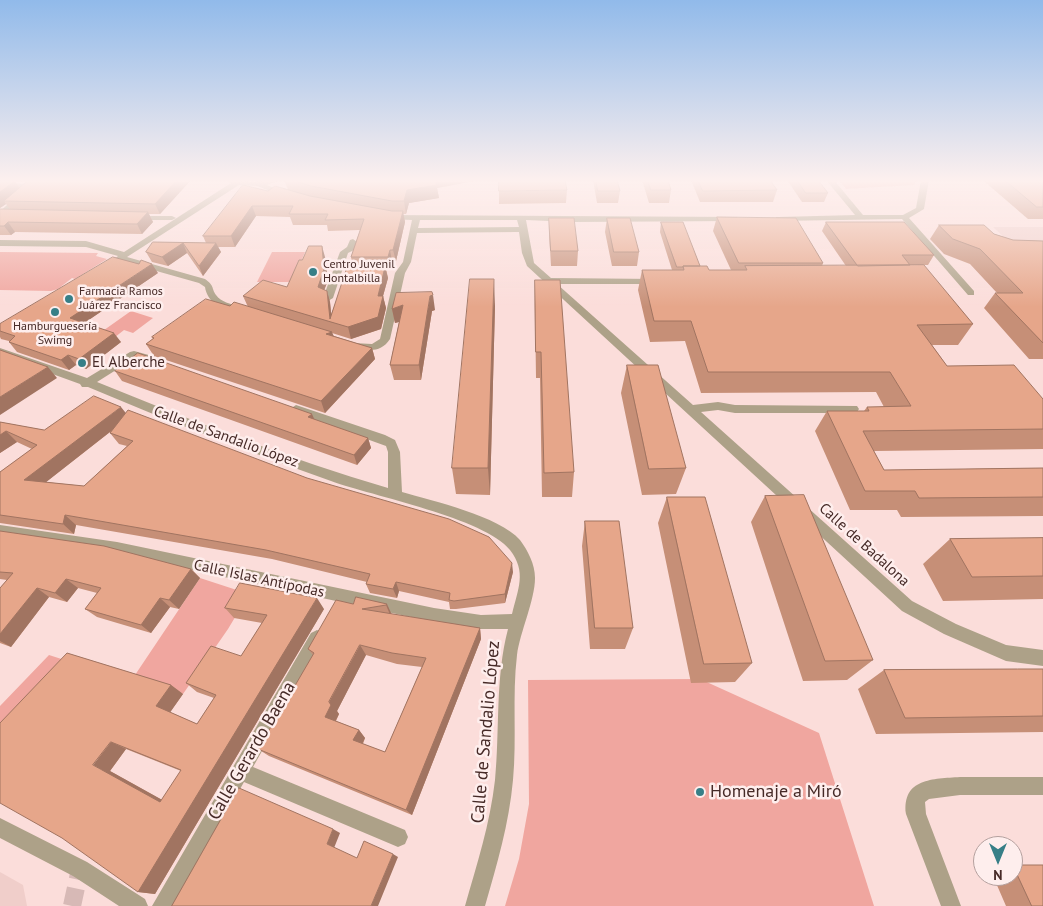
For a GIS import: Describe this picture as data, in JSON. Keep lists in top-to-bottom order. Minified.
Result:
{"streets":{"street":["Calle de Sandalio López","Calle de Badalona","Calle Islas Antípodas","Calle Gerardo Baena"]},"crossings":[["Calle de Sandalio López","Calle Islas Antípodas"],["Calle Islas Antípodas","Calle Gerardo Baena"]],"places":["Centro Juvenil Hontalbilla","Farmacia Ramos Juárez Francisco","Hamburguesería Swimg","El Alberche","Homenaje a Miró"],"north":"bottom"}
